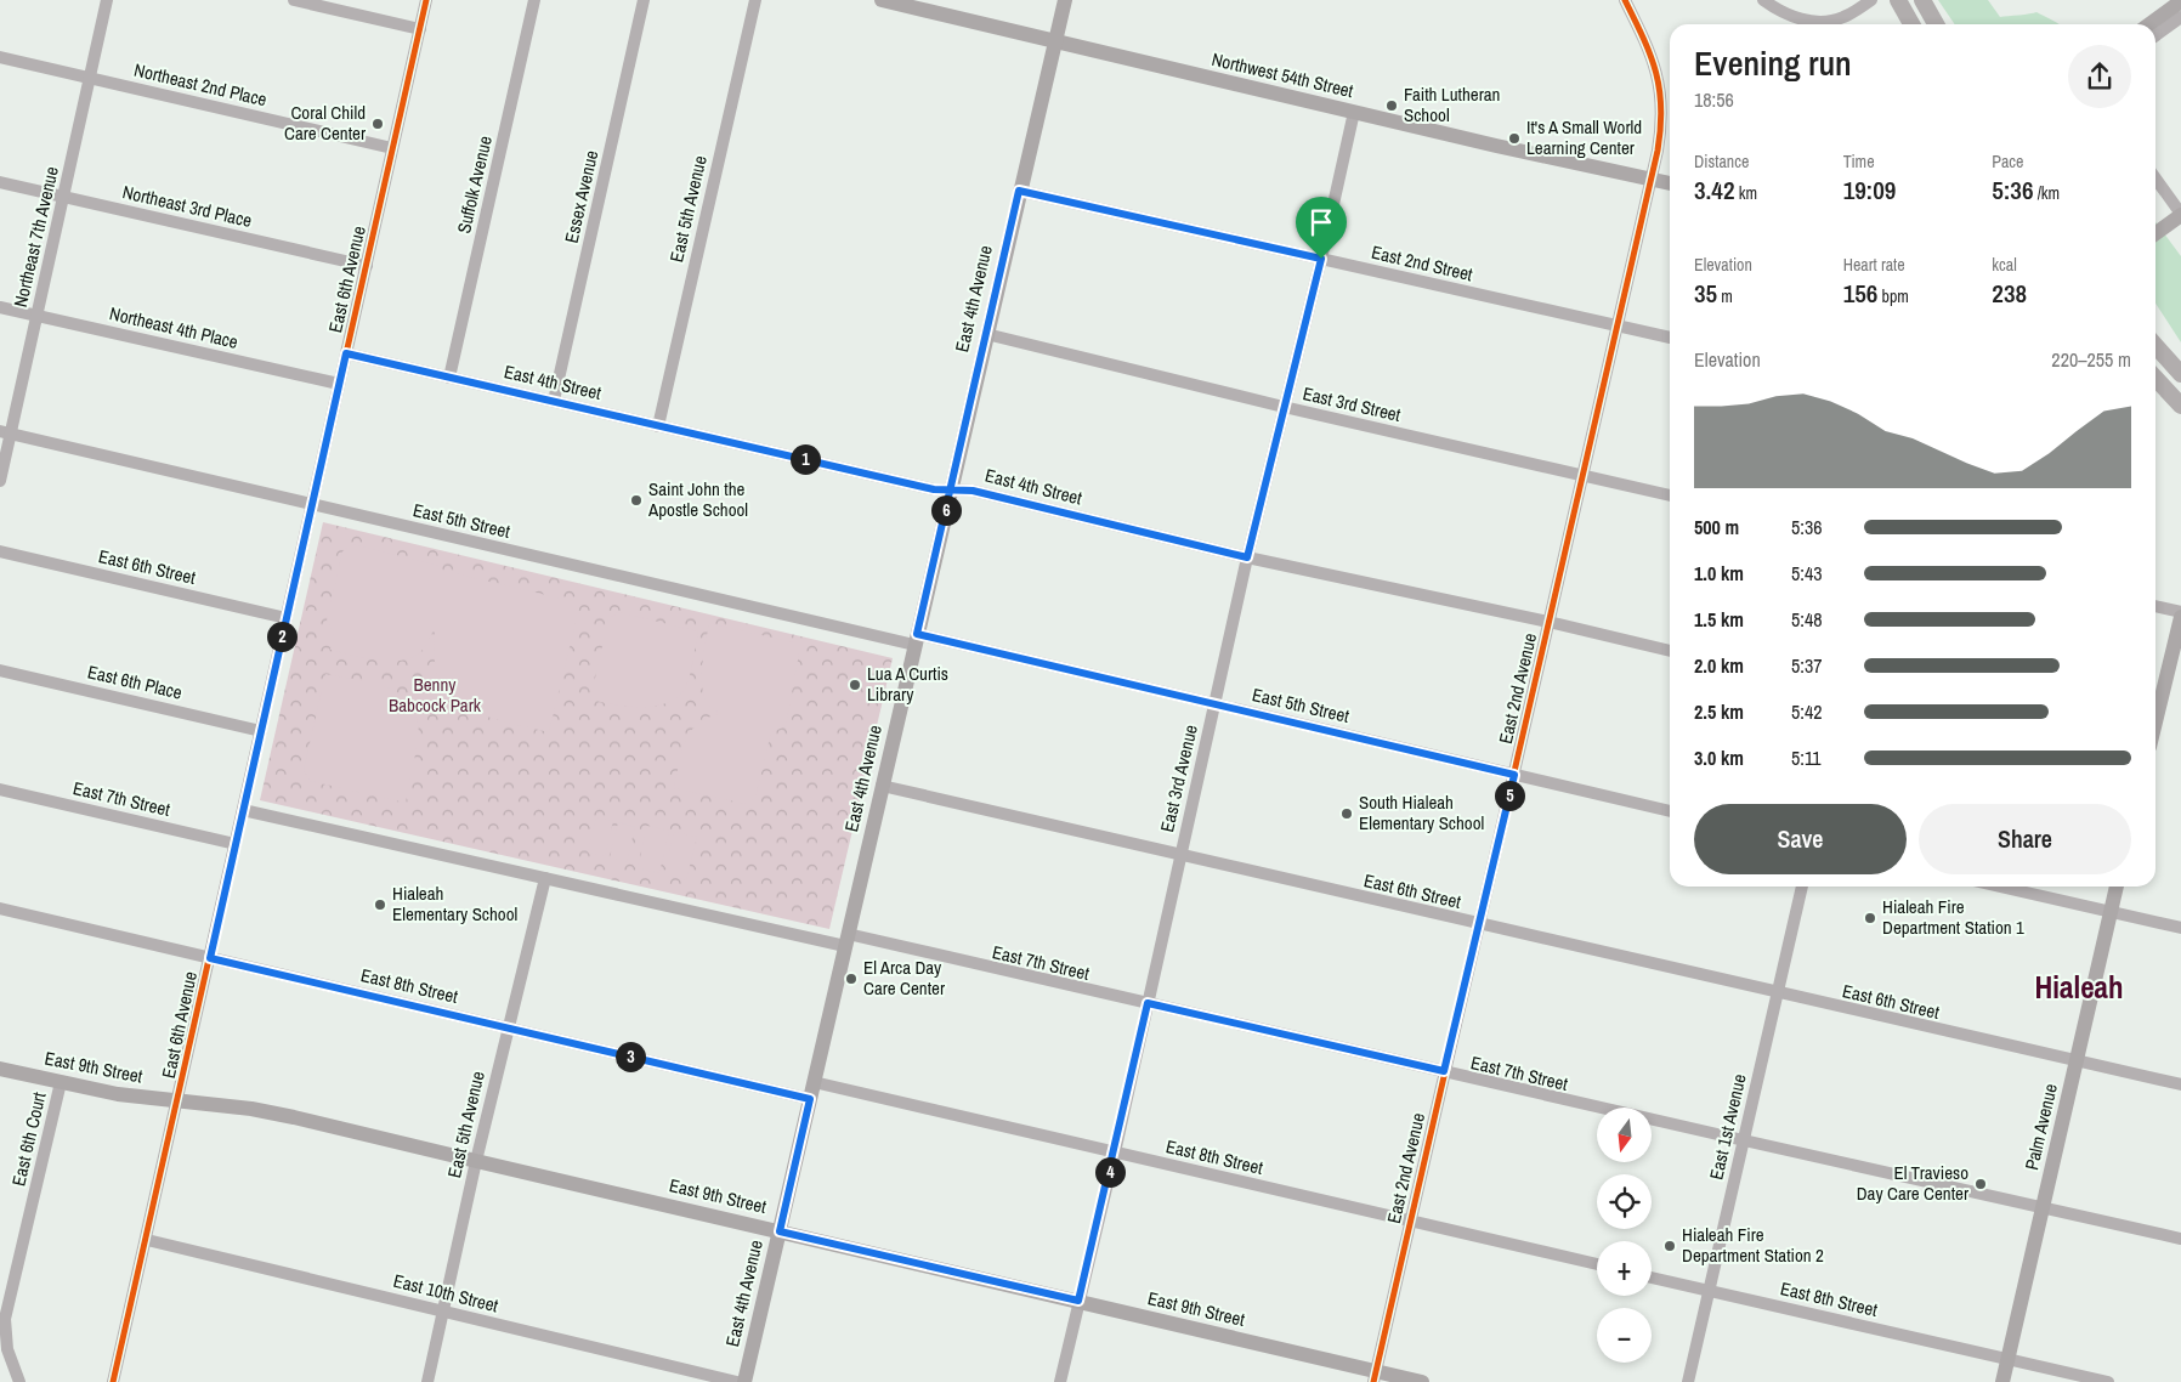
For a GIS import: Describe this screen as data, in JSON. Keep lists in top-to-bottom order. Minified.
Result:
{"streets":{"main road":["Northwest 54th Street","East 4th Avenue","East 9th Street","Palm Avenue"],"street":["Northeast 2nd Place","Suffolk Avenue","Essex Avenue","Northeast 3rd Place","East 5th Avenue","Northeast 7th Avenue","East 2nd Street","East 6th Avenue","Northeast 4th Place","East 4th Street","East 3rd Street","East 5th Street","East 6th Street","East 6th Place","East 2nd Avenue","East 3rd Avenue","East 7th Street","East 8th Street","East 1st Avenue","East 6th Court","East 10th Street"]},"crossings":[["Northwest 54th Street","East 4th Avenue"],["Northwest 54th Street","East 2nd Avenue"],["Northwest 54th Street","East 3rd Avenue"],["Northeast 2nd Place","Northeast 7th Avenue"],["Northeast 2nd Place","East 6th Avenue"],["Suffolk Avenue","East 4th Street"],["Essex Avenue","East 4th Street"],["Northeast 3rd Place","Northeast 7th Avenue"],["Northeast 3rd Place","East 6th Avenue"],["East 5th Avenue","East 4th Street"],["East 5th Avenue","East 7th Street"],["East 5th Avenue","East 8th Street"],["East 5th Avenue","East 9th Street"],["East 5th Avenue","East 10th Street"],["Northeast 7th Avenue","Northeast 4th Place"],["Northeast 7th Avenue","East 5th Street"],["East 2nd Street","East 4th Avenue"],["East 2nd Street","East 2nd Avenue"],["East 2nd Street","East 3rd Avenue"],["East 6th Avenue","Northeast 4th Place"],["East 6th Avenue","East 4th Street"],["East 6th Avenue","East 5th Street"],["East 6th Avenue","East 6th Street"],["East 6th Avenue","East 6th Place"],["East 6th Avenue","East 7th Street"],["East 6th Avenue","East 8th Street"],["East 6th Avenue","East 9th Street"],["East 6th Avenue","East 10th Street"],["East 4th Avenue","East 4th Street"],["East 4th Avenue","East 3rd Street"],["East 4th Avenue","East 5th Street"],["East 4th Avenue","East 6th Street"],["East 4th Avenue","East 7th Street"],["East 4th Avenue","East 8th Street"],["East 4th Avenue","East 9th Street"],["East 4th Street","East 2nd Avenue"],["East 4th Street","East 3rd Avenue"],["East 3rd Street","East 2nd Avenue"],["East 3rd Street","East 3rd Avenue"],["East 5th Street","East 2nd Avenue"],["East 5th Street","East 3rd Avenue"],["East 6th Street","East 2nd Avenue"],["East 6th Street","East 3rd Avenue"],["East 6th Street","East 1st Avenue"],["East 6th Street","Palm Avenue"],["East 2nd Avenue","East 7th Street"],["East 2nd Avenue","East 8th Street"],["East 2nd Avenue","East 9th Street"],["East 3rd Avenue","East 7th Street"],["East 3rd Avenue","East 8th Street"],["East 3rd Avenue","East 9th Street"],["East 7th Street","East 1st Avenue"],["East 7th Street","Palm Avenue"],["East 8th Street","East 1st Avenue"],["East 8th Street","Palm Avenue"],["East 9th Street","East 6th Court"]],"districts":["Hialeah"],"parks":["Benny Babcock Park"],"places":["Faith Lutheran School","Coral Child Care Center","It's A Small World Learning Center","Saint John the Apostle School","Lua A Curtis Library","South Hialeah Elementary School","Hialeah Elementary School","Hialeah Fire Department Station 1","El Arca Day Care Center","El Travieso Day Care Center","Hialeah Fire Department Station 2"],"north":"bottom","page":{"heading":["Evening run","18:56"],"stats":[["Distance","3.42 km"],["Time","19:09"],["Pace","5:36 /km"],["Elevation","35 m"],["Heart rate","156 bpm"],["kcal","238"]],"chart":["Elevation","220–255 m"],"pins":["1","6","2","5","3","4"],"list":[{"name":"500 m","note":"5:36"},{"name":"1.0 km","note":"5:43"},{"name":"1.5 km","note":"5:48"},{"name":"2.0 km","note":"5:37"},{"name":"2.5 km","note":"5:42"},{"name":"3.0 km","note":"5:11"}],"buttons":["Save","Share"],"map_buttons":["+","−"]}}
